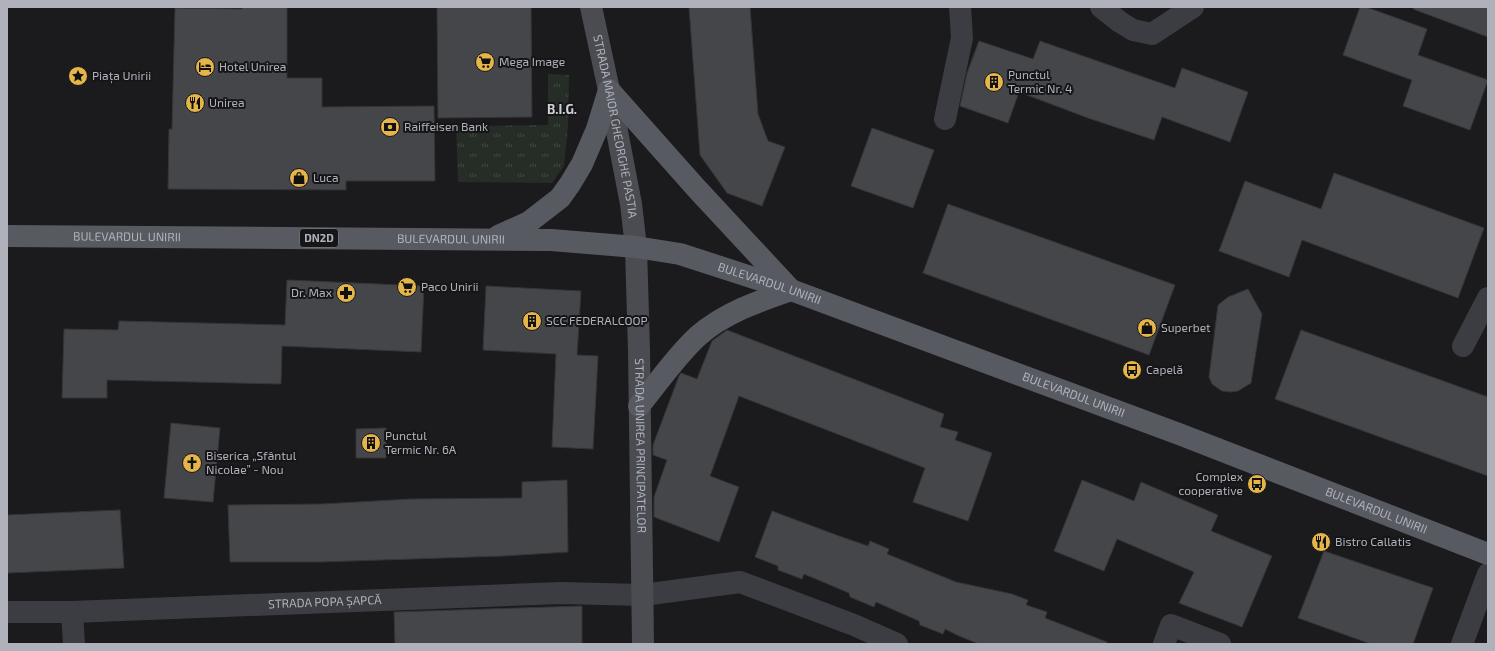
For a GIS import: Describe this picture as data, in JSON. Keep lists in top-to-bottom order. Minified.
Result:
{"streets":{"main road":["STRADA MAIOR GHEORGHE PASTIA","BULEVARDUL UNIRII","DN2D","STRADA UNIREA PRINCIPATELOR"],"street":["STRADA POPA ȘAPCĂ"]},"crossings":[["STRADA MAIOR GHEORGHE PASTIA","BULEVARDUL UNIRII"],["STRADA MAIOR GHEORGHE PASTIA","STRADA UNIREA PRINCIPATELOR"],["BULEVARDUL UNIRII","STRADA UNIREA PRINCIPATELOR"],["STRADA UNIREA PRINCIPATELOR","STRADA POPA ȘAPCĂ"]],"districts":["B.I.G."],"places":{"supermarket":["Mega Image","Paco Unirii"],"hotel":["Hotel Unirea"],"place":["Piața Unirii"],"building":["Punctul Termic Nr. 4","SCC FEDERALCOOP","Punctul Termic Nr. 6A"],"restaurant":["Unirea","Bistro Callatis"],"bank":["Raiffeisen Bank"],"shop":["Luca","Superbet"],"pharmacy":["Dr. Max"],"bus stop":["Capelă","Complex cooperative"],"church":["Biserica „Sfântul Nicolae” - Nou"]}}
